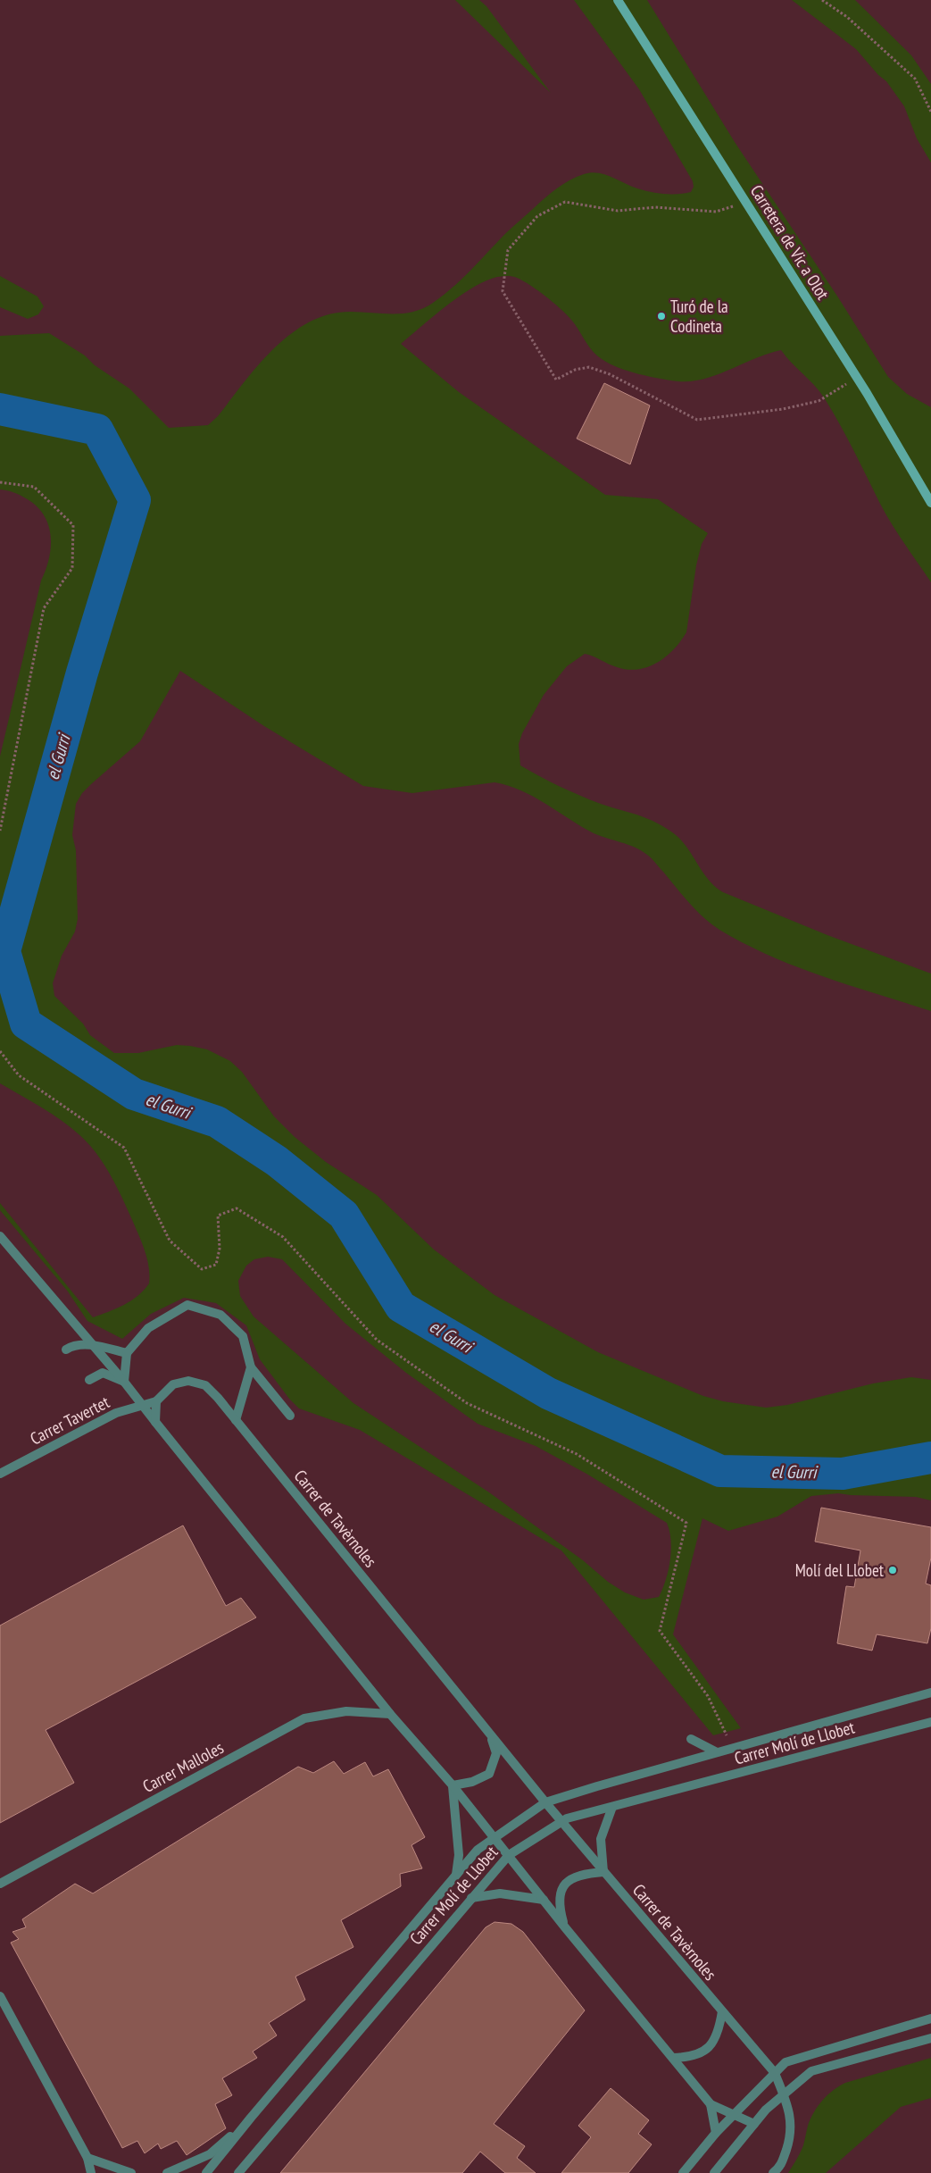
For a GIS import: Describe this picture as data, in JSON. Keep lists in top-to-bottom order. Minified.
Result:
{"streets":{"street":["Carretera de Vic a Olot","Carrer Tavertet","Carrer de Tavèrnoles","Carrer Molí de Llobet","Carrer Malloles"]},"crossings":[["Carrer Tavertet","Carrer de Tavèrnoles"],["Carrer de Tavèrnoles","Carrer Molí de Llobet"]],"water":["el Gurri"],"places":["Turó de la Codineta","Molí del Llobet"]}
